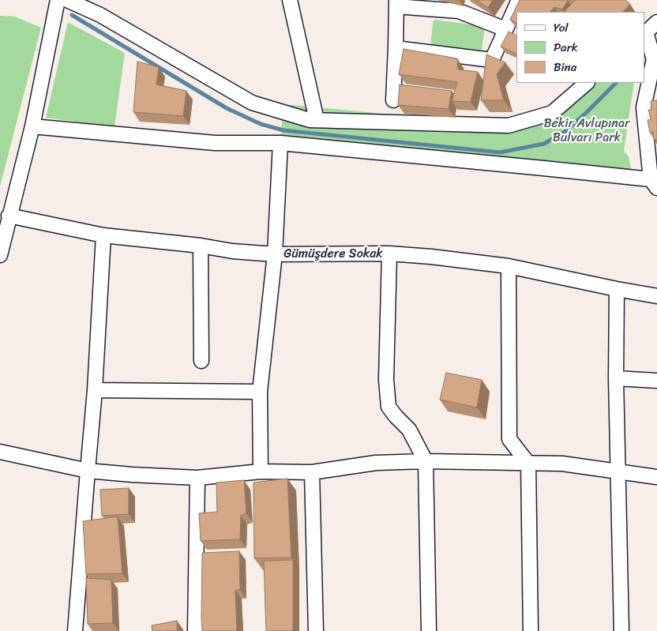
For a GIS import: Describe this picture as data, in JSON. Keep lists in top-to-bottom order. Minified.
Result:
{"streets":{"street":["Gümüşdere Sokak"]},"parks":["Bekir Avlupınar Bulvarı Park"],"legend":["Yol","Park","Bina"]}
